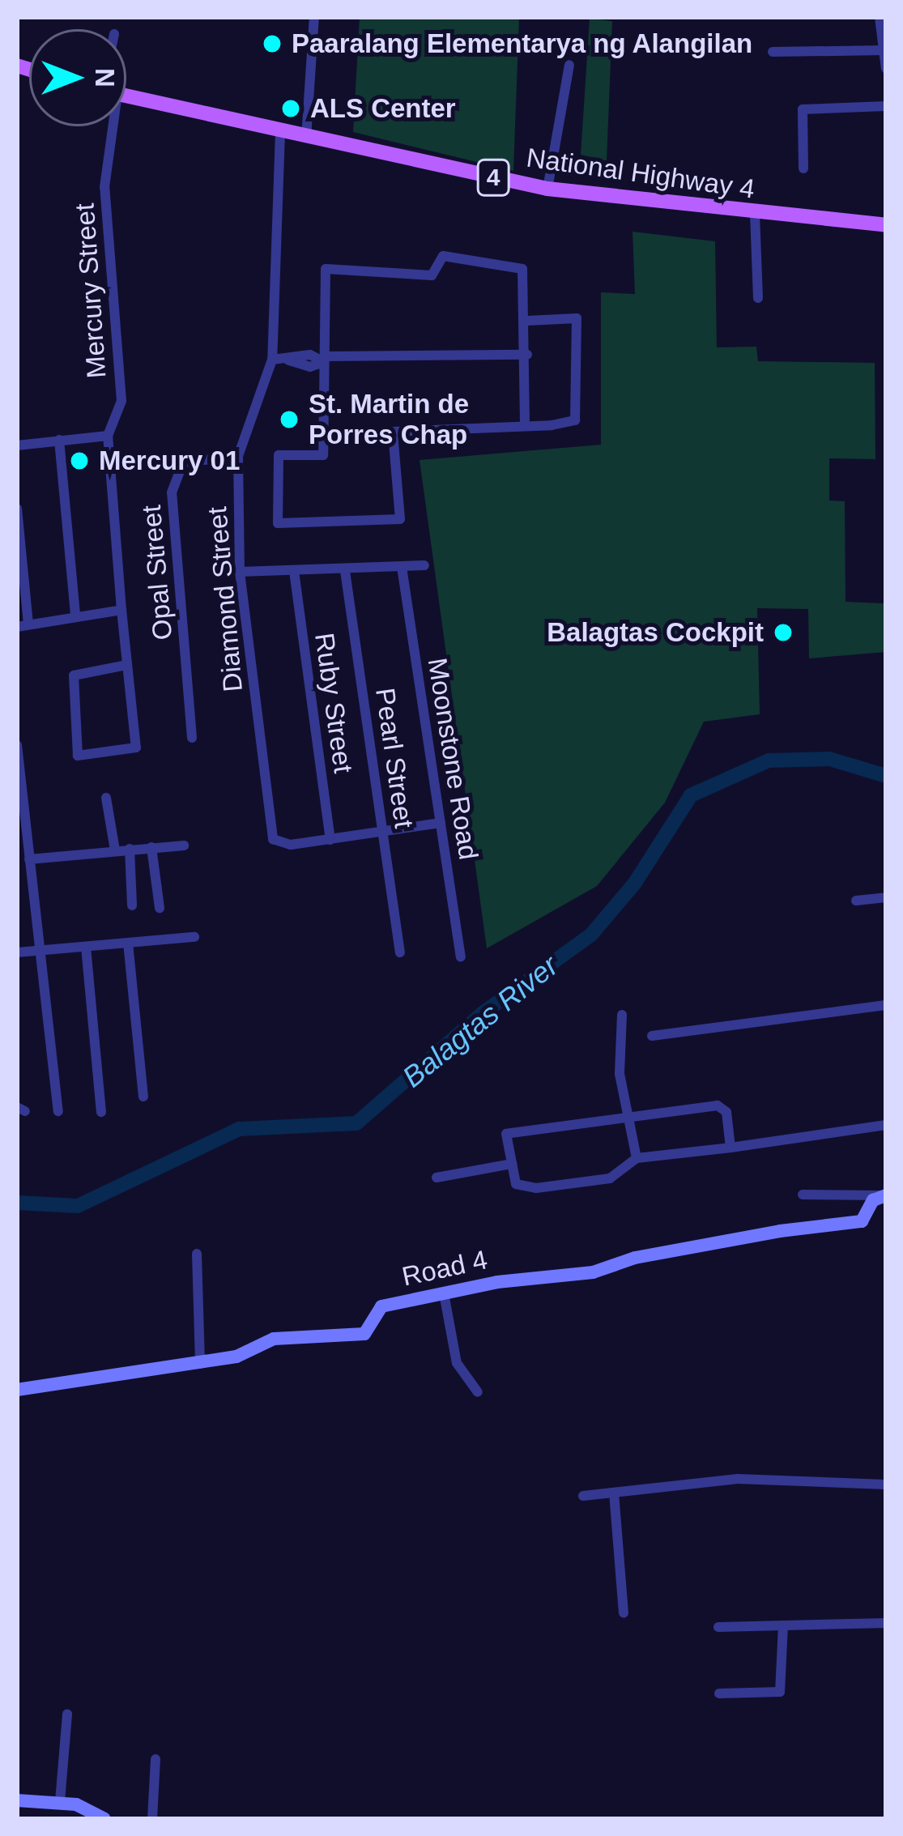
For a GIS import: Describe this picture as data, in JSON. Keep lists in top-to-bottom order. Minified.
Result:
{"streets":{"main road":["National Highway 4","4"],"street":["Mercury Street","Opal Street","Diamond Street","Ruby Street","Pearl Street","Moonstone Road","Road 4"]},"crossings":[["National Highway 4","Diamond Street"],["Opal Street","Diamond Street"],["Diamond Street","Ruby Street"],["Diamond Street","Pearl Street"],["Diamond Street","Moonstone Road"]],"water":["Balagtas River"],"places":["Paaralang Elementarya ng Alangilan","ALS Center","St. Martin de Porres Chap","Mercury 01","Balagtas Cockpit"],"north":"right"}
